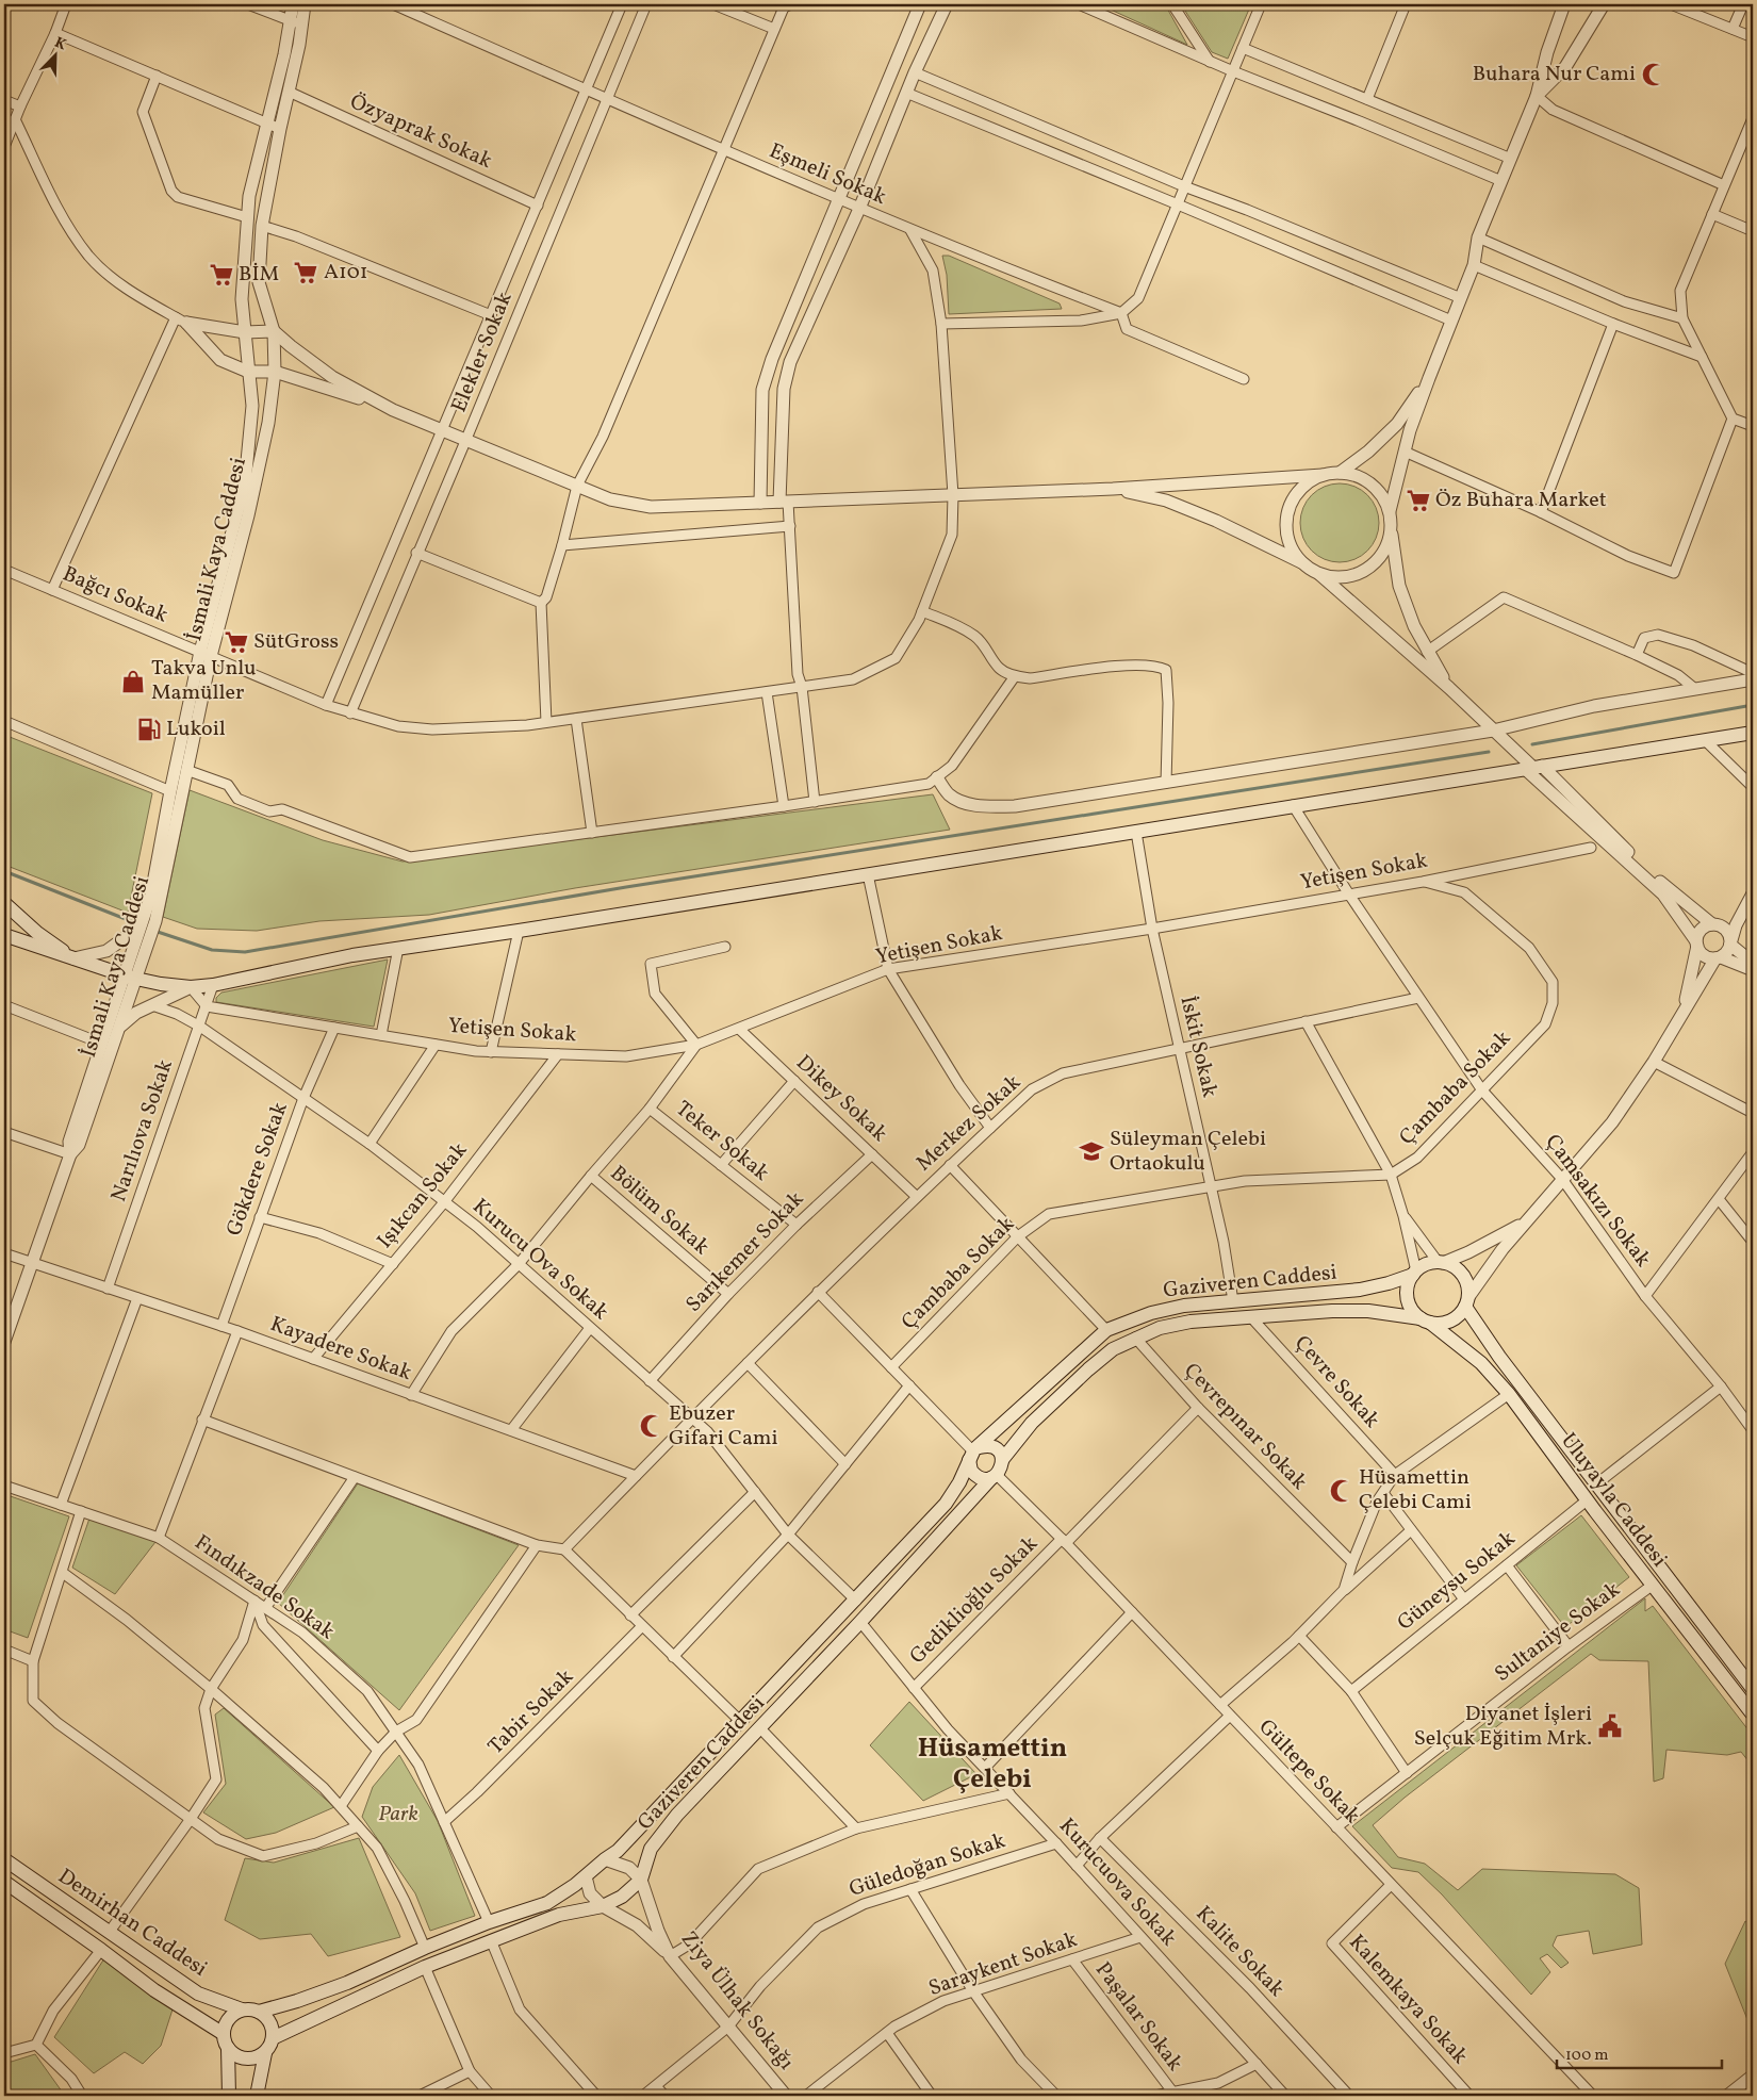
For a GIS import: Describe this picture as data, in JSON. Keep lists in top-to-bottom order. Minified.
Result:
{"streets":{"main road":["Gaziveren Caddesi","Uluyayla Caddesi","Demirhan Caddesi"],"street":["Özyaprak Sokak","Eşmeli Sokak","Elekler Sokak","İsmali Kaya Caddesi","Bağcı Sokak","Yetişen Sokak","İskit Sokak","Çambaba Sokak","Dikey Sokak","Merkez Sokak","Narılıova Sokak","Teker Sokak","Gökdere Sokak","Işıkcan Sokak","Çamsakızı Sokak","Bölüm Sokak","Sarıkemer Sokak","Kurucu Ova Sokak","Kayadere Sokak","Çevre Sokak","Çevrepınar Sokak","Güneysu Sokak","Fındıkzade Sokak","Gediklioğlu Sokak","Sultaniye Sokak","Tabir Sokak","Gültepe Sokak","Güledoğan Sokak","Kurucuova Sokak","Kalite Sokak","Saraykent Sokak","Kalemkaya Sokak","Ziya Ülhak Sokağı","Paşalar Sokak"]},"crossings":[["Özyaprak Sokak","Elekler Sokak"],["Özyaprak Sokak","İsmali Kaya Caddesi"],["Eşmeli Sokak","Elekler Sokak"],["Eşmeli Sokak","Bağcı Sokak"],["Elekler Sokak","Bağcı Sokak"],["İsmali Kaya Caddesi","Bağcı Sokak"],["İsmali Kaya Caddesi","Kayadere Sokak"],["Yetişen Sokak","İskit Sokak"],["Yetişen Sokak","Çambaba Sokak"],["Yetişen Sokak","Dikey Sokak"],["Yetişen Sokak","Narılıova Sokak"],["Yetişen Sokak","Gökdere Sokak"],["Yetişen Sokak","Işıkcan Sokak"],["Yetişen Sokak","Çamsakızı Sokak"],["İskit Sokak","Çambaba Sokak"],["İskit Sokak","Merkez Sokak"],["İskit Sokak","Gaziveren Caddesi"],["Çambaba Sokak","Çamsakızı Sokak"],["Dikey Sokak","Merkez Sokak"],["Dikey Sokak","Sarıkemer Sokak"],["Merkez Sokak","Çamsakızı Sokak"],["Merkez Sokak","Kurucu Ova Sokak"],["Merkez Sokak","Kayadere Sokak"],["Narılıova Sokak","Kurucu Ova Sokak"],["Narılıova Sokak","Kayadere Sokak"],["Teker Sokak","Sarıkemer Sokak"],["Gökdere Sokak","Kurucu Ova Sokak"],["Gökdere Sokak","Kayadere Sokak"],["Işıkcan Sokak","Kurucu Ova Sokak"],["Işıkcan Sokak","Kayadere Sokak"],["Bölüm Sokak","Sarıkemer Sokak"],["Sarıkemer Sokak","Kurucu Ova Sokak"],["Kurucu Ova Sokak","Gaziveren Caddesi"],["Gaziveren Caddesi","Çevre Sokak"],["Gaziveren Caddesi","Çevrepınar Sokak"],["Gaziveren Caddesi","Uluyayla Caddesi"],["Gaziveren Caddesi","Fındıkzade Sokak"],["Gaziveren Caddesi","Gültepe Sokak"],["Gaziveren Caddesi","Kurucuova Sokak"],["Gaziveren Caddesi","Demirhan Caddesi"],["Gaziveren Caddesi","Ziya Ülhak Sokağı"],["Çevrepınar Sokak","Gediklioğlu Sokak"],["Uluyayla Caddesi","Güneysu Sokak"],["Uluyayla Caddesi","Sultaniye Sokak"],["Fındıkzade Sokak","Tabir Sokak"],["Gediklioğlu Sokak","Gültepe Sokak"],["Gediklioğlu Sokak","Kurucuova Sokak"],["Sultaniye Sokak","Gültepe Sokak"],["Gültepe Sokak","Kalemkaya Sokak"],["Güledoğan Sokak","Kurucuova Sokak"],["Güledoğan Sokak","Ziya Ülhak Sokağı"],["Kurucuova Sokak","Saraykent Sokak"],["Saraykent Sokak","Paşalar Sokak"]],"districts":["Hüsamettin Çelebi"],"parks":["Park"],"places":{"mosque":["Buhara Nur Cami","Ebuzer Gifari Cami","Hüsamettin Çelebi Cami"],"supermarket":["A101","BİM","Öz Buhara Market","SütGross"],"shop":["Takva Unlu Mamüller"],"fuel station":["Lukoil"],"school or university":["Süleyman Çelebi Ortaokulu"],"public building":["Diyanet İşleri Selçuk Eğitim Mrk."]},"scale_bar":"100 m","north":"top right"}
